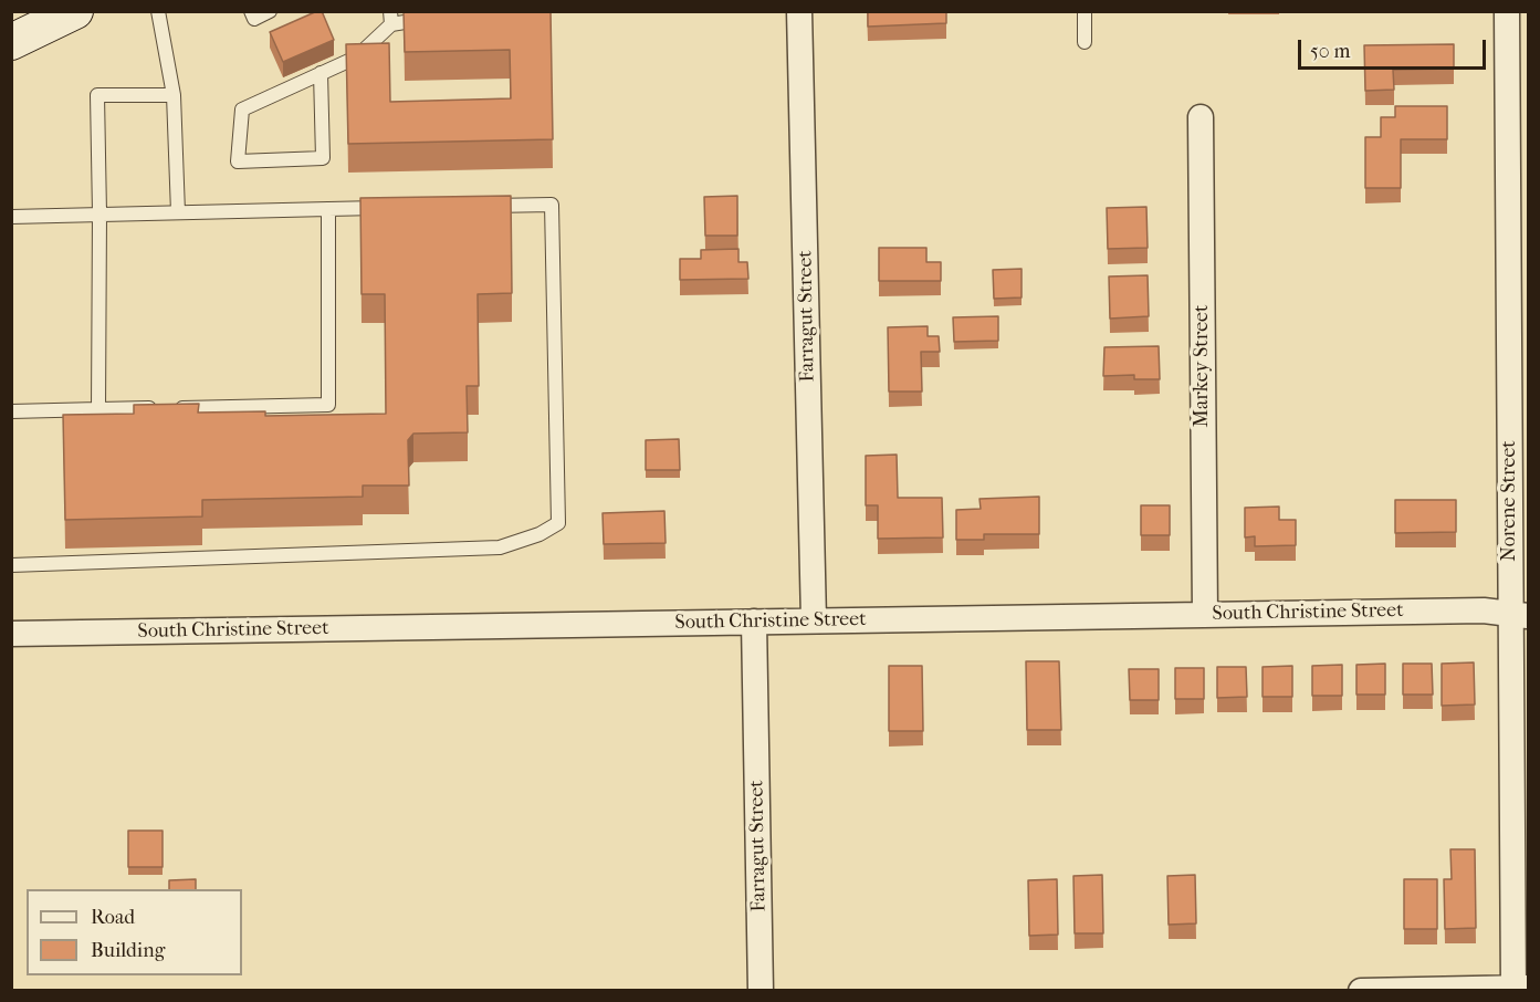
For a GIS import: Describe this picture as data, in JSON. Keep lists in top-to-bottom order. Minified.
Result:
{"streets":{"street":["Farragut Street","Markey Street","Norene Street","South Christine Street"]},"crossings":[["Farragut Street","South Christine Street"],["Markey Street","South Christine Street"],["Norene Street","South Christine Street"]],"legend":["Road","Building"],"scale_bar":"50 m"}
